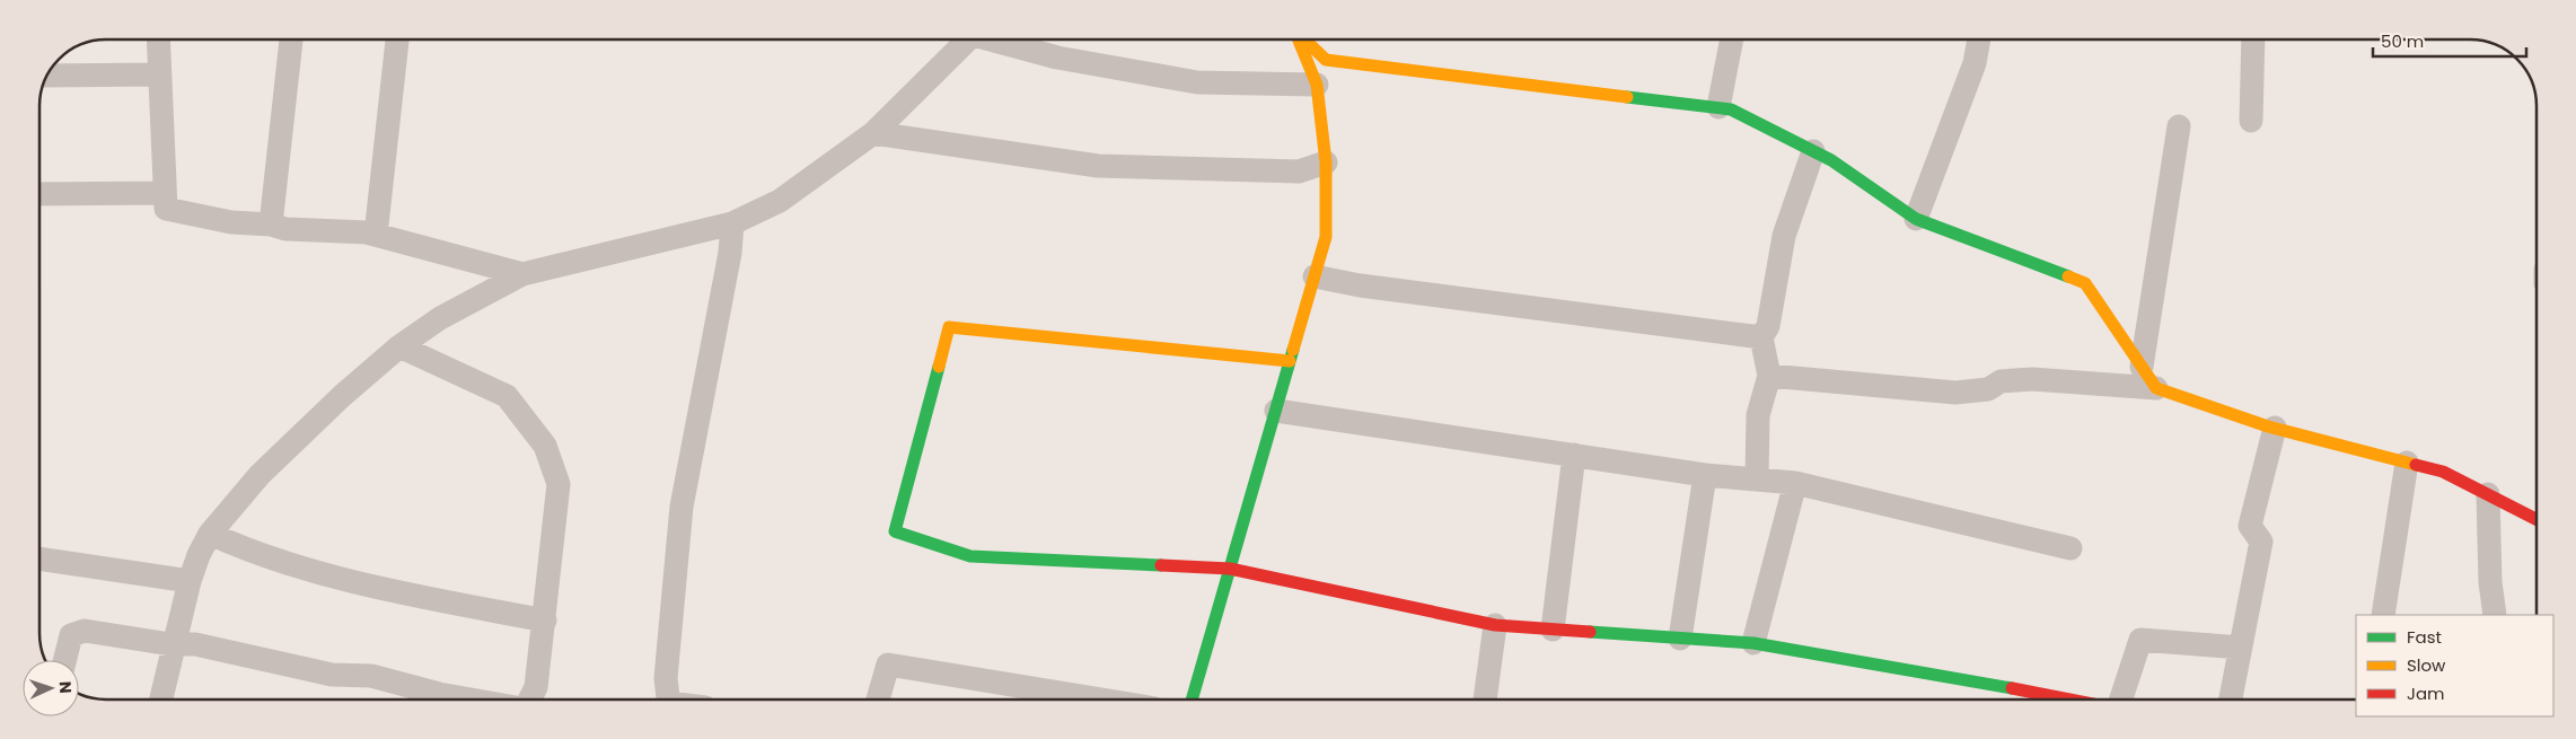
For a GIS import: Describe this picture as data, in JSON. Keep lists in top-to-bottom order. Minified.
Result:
{"legend":["Fast","Slow","Jam"],"scale_bar":"50 m","north":"right"}
